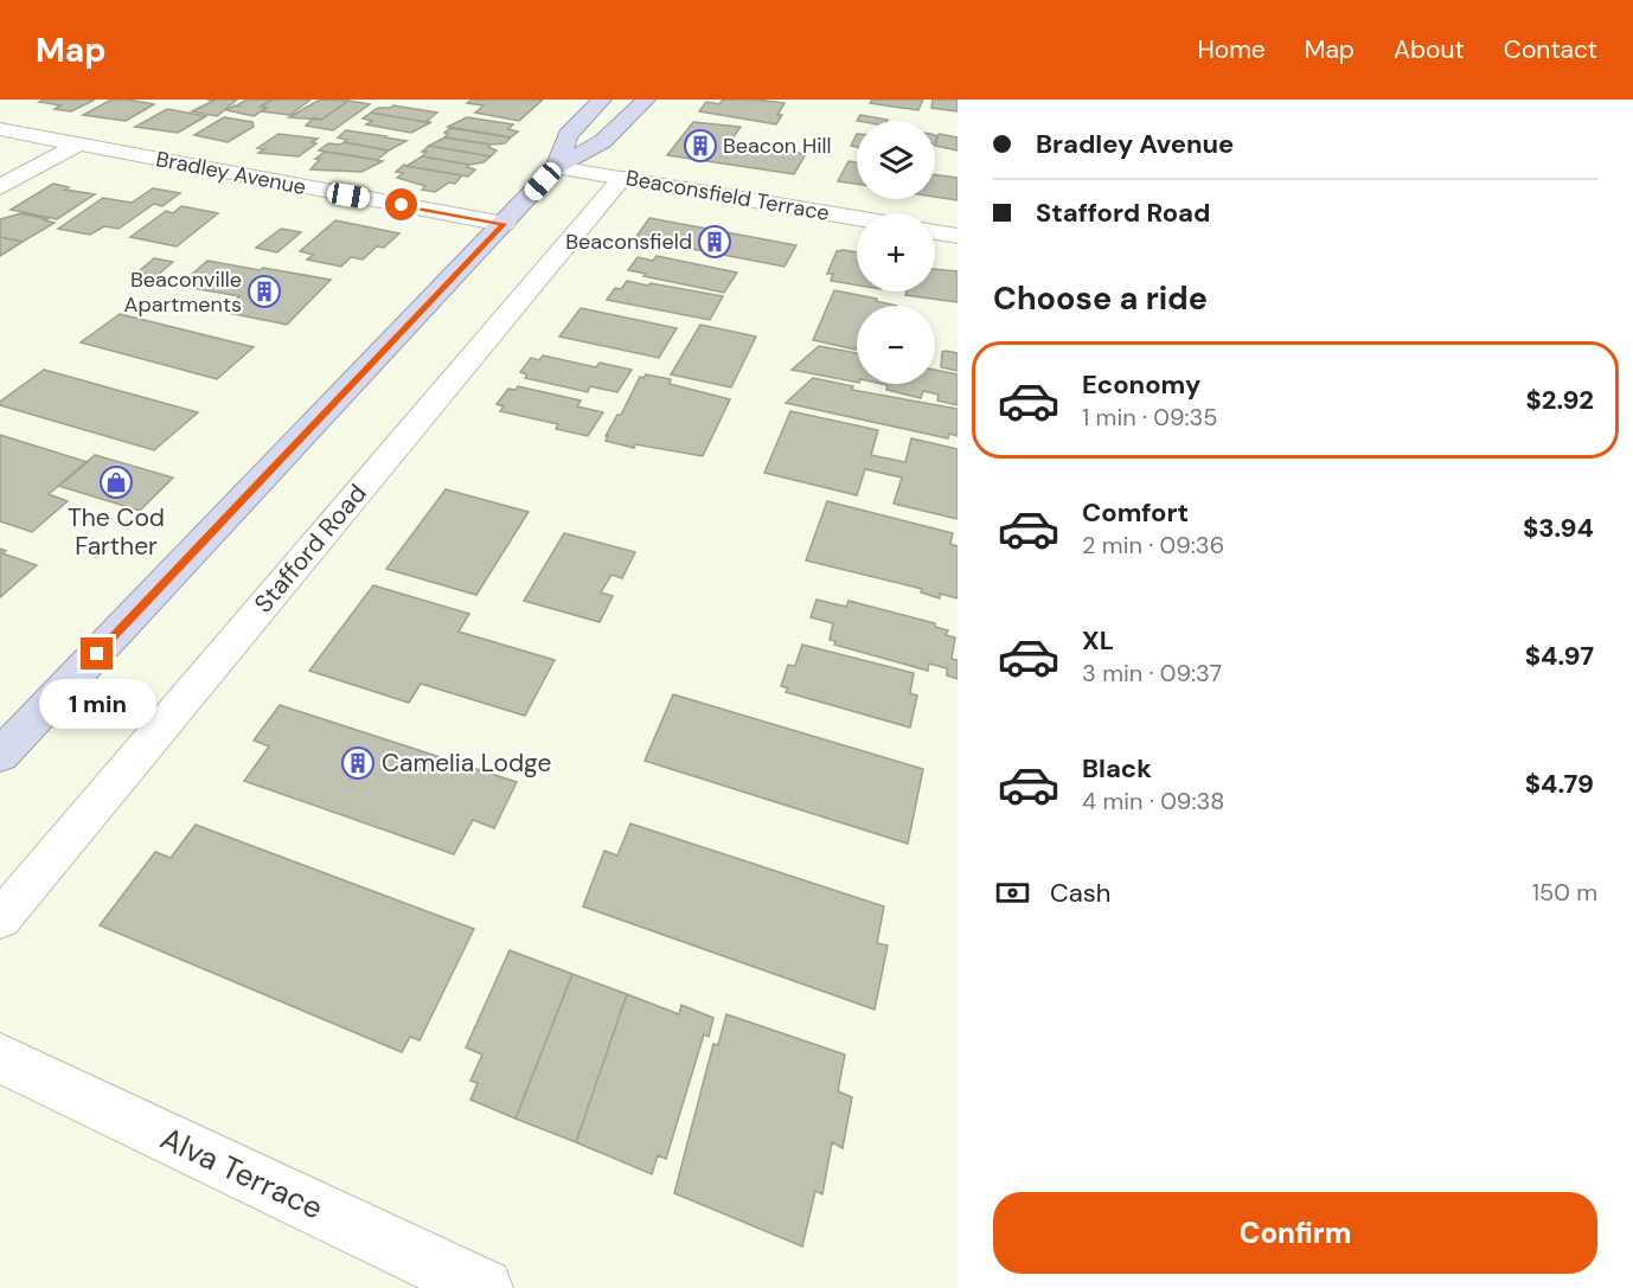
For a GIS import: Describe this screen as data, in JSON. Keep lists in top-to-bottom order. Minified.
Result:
{"streets":{"street":["Bradley Avenue","Beaconsfield Terrace","Alva Terrace"],"lane":["Stafford Road"]},"crossings":[["Beaconsfield Terrace","Stafford Road"]],"places":{"building":["Beacon Hill","Beaconsfield","Beaconville Apartments","Camelia Lodge"],"shop":["The Cod Farther"]},"page":{"header":"Map","nav":["Home","Map","About","Contact"],"banner":["Bradley Avenue","Stafford Road"],"map_buttons":["+","−"],"heading":"Choose a ride","list":[{"name":"Economy","note":"1 min · 09:35","value":"$2.92"},{"name":"Comfort","note":"2 min · 09:36","value":"$3.94"},{"name":"XL","note":"3 min · 09:37","value":"$4.97"},{"name":"Black","note":"4 min · 09:38","value":"$4.79"}],"bubble":"1 min","pay":["Cash","150 m"],"buttons":"Confirm"}}
